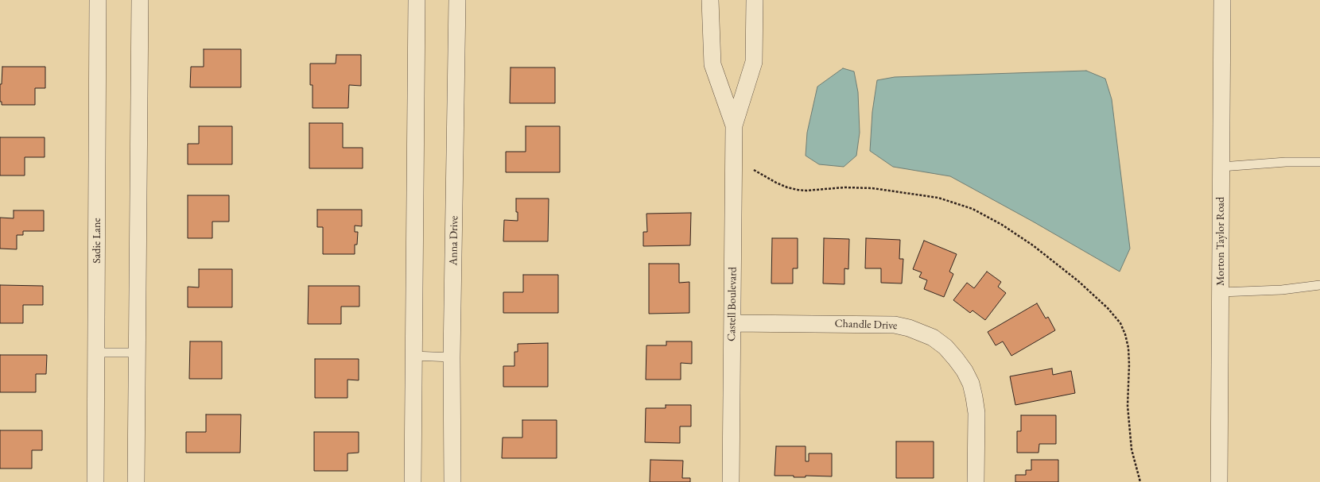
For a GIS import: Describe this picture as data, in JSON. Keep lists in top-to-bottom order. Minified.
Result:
{"streets":{"street":["Sadie Lane","Anna Drive","Morton Taylor Road","Castell Boulevard","Chandle Drive"]},"crossings":[["Castell Boulevard","Chandle Drive"]]}
